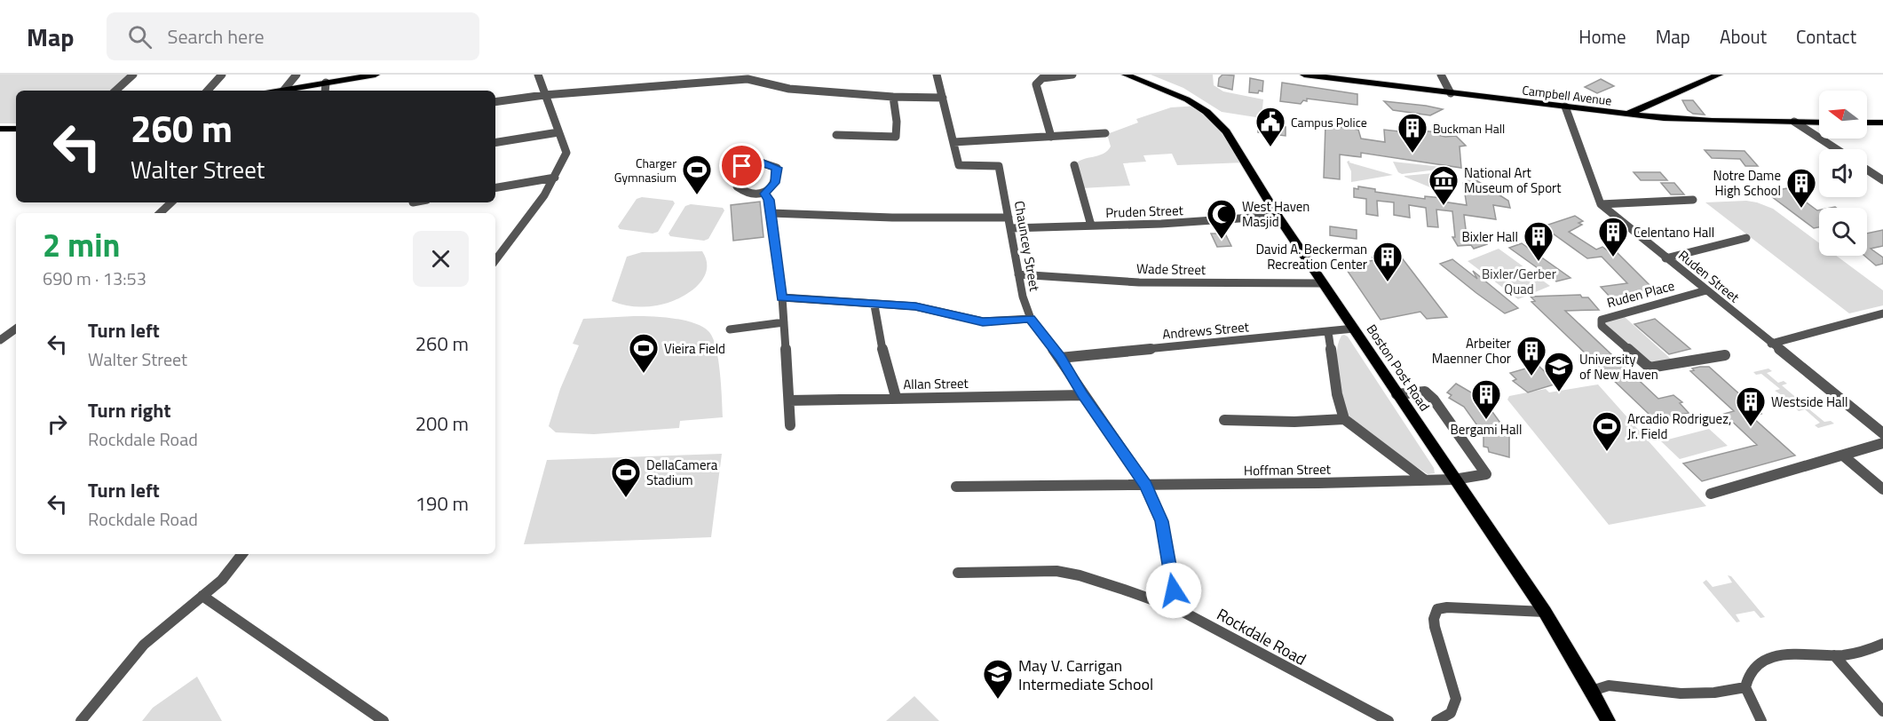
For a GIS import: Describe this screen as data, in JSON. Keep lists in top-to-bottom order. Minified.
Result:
{"streets":{"main road":["Campbell Avenue","Boston Post Road"],"street":["Pruden Street","Chauncey Street","Wade Street","Ruden Street","Ruden Place","Andrews Street","Allan Street","Hoffman Street","Rockdale Road"]},"crossings":[["Pruden Street","Chauncey Street"],["Pruden Street","Boston Post Road"],["Chauncey Street","Wade Street"],["Chauncey Street","Andrews Street"],["Chauncey Street","Allan Street"],["Chauncey Street","Hoffman Street"],["Chauncey Street","Rockdale Road"],["Wade Street","Boston Post Road"],["Ruden Street","Ruden Place"],["Andrews Street","Boston Post Road"],["Boston Post Road","Hoffman Street"]],"parks":["Bixler/Gerber Quad"],"places":{"public building":["Campus Police"],"building":["Buckman Hall","Notre Dame High School","Celentano Hall","Bixler Hall","David A. Beckerman Recreation Center","Arbeiter Maenner Chor","Bergami Hall","Westside Hall"],"sports":["Charger Gymnasium","Vieira Field","Arcadio Rodriguez, Jr. Field","DellaCamera Stadium"],"museum":["National Art Museum of Sport"],"mosque":["West Haven Masjid"],"school or university":["University of New Haven","May V. Carrigan Intermediate School"]},"north":"left","page":{"header":"Map","search":"Search here","nav":["Home","Map","About","Contact"],"turn":["260 m","Walter Street"],"heading":["2 min","690 m · 13:53"],"list":[{"name":"Turn left","note":"Walter Street","value":"260 m"},{"name":"Turn right","note":"Rockdale Road","value":"200 m"},{"name":"Turn left","note":"Rockdale Road","value":"190 m"}]}}
